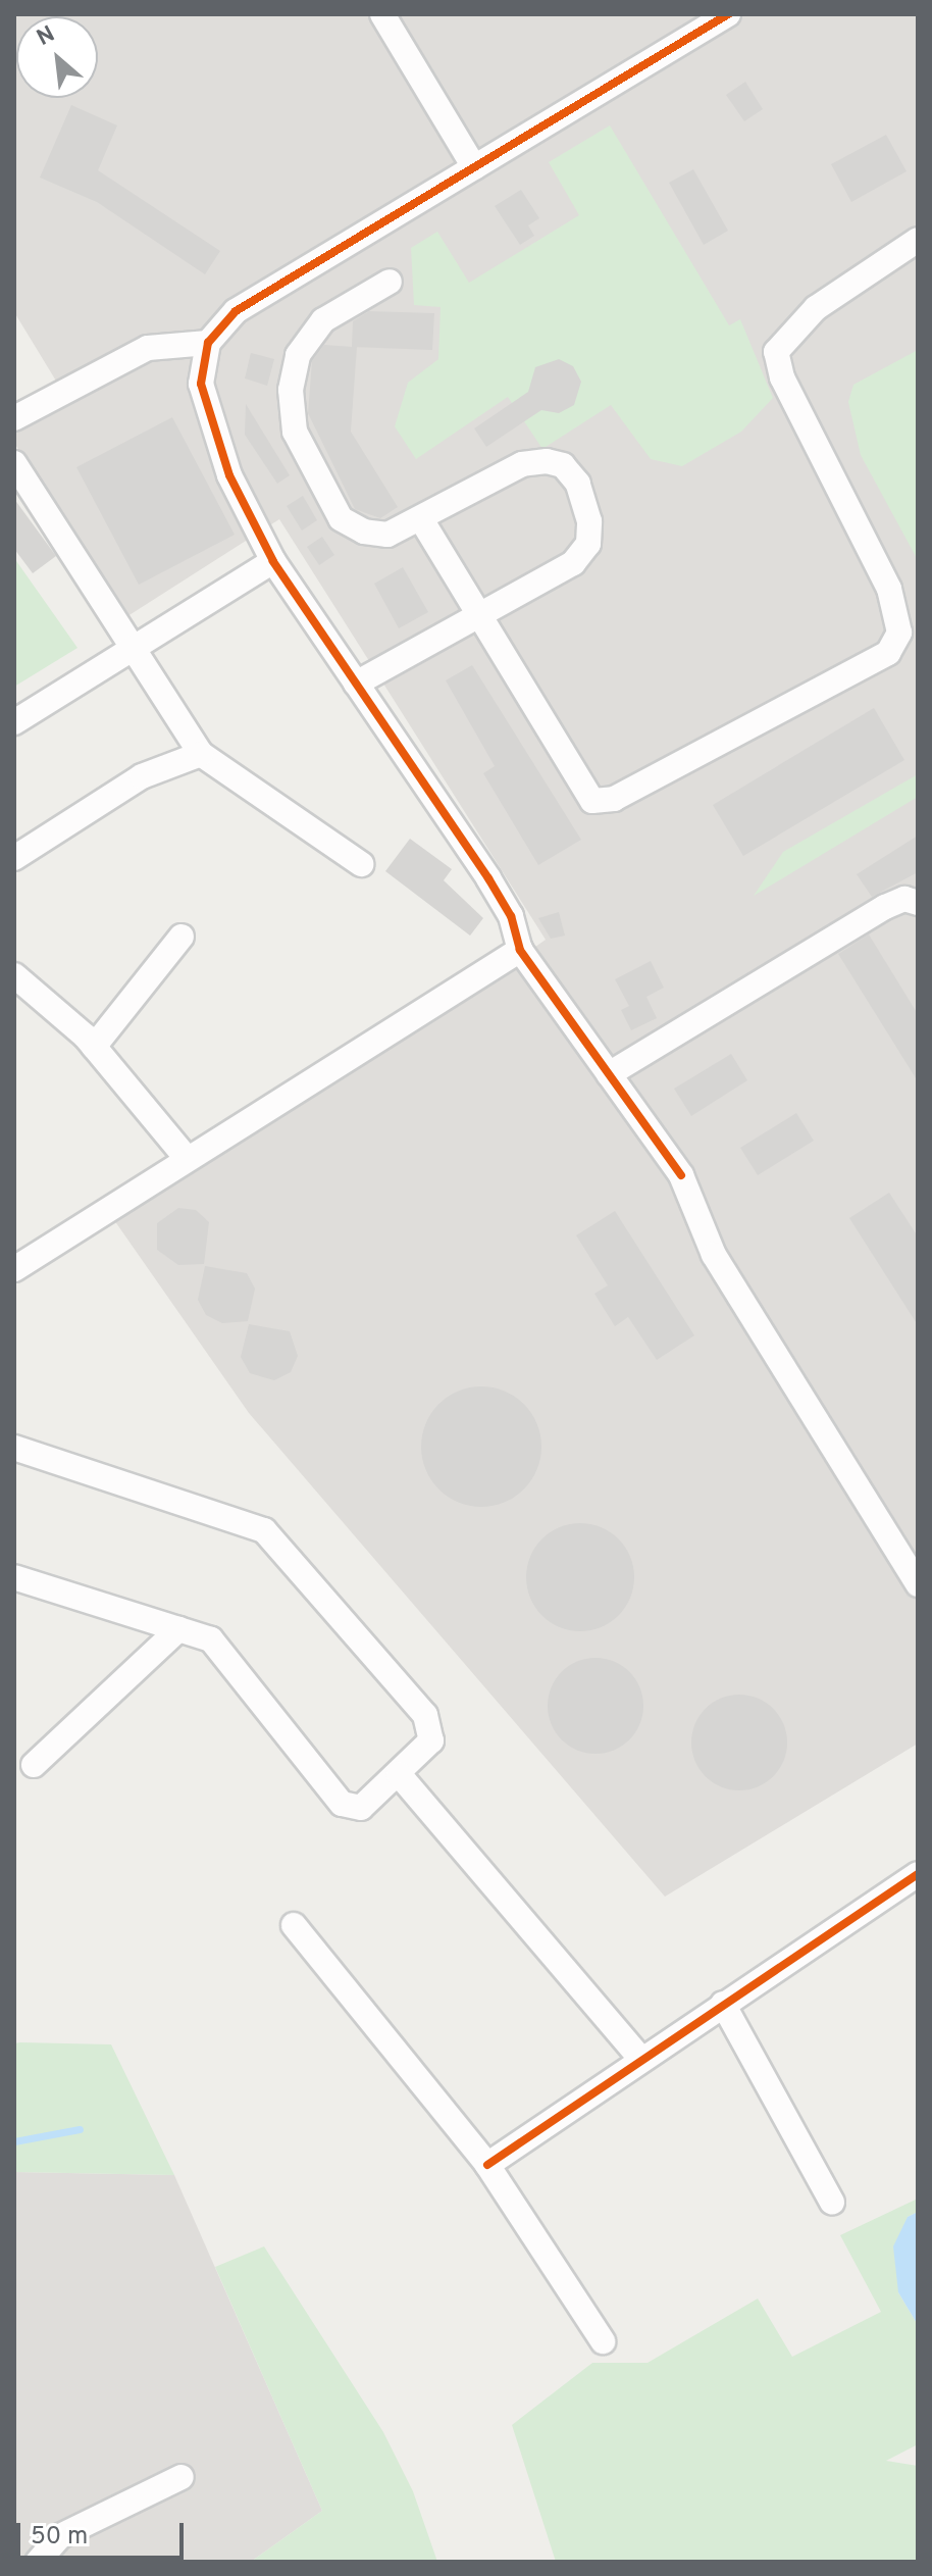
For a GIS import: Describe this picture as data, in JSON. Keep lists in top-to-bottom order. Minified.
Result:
{"scale_bar":"50 m","north":"top left"}
